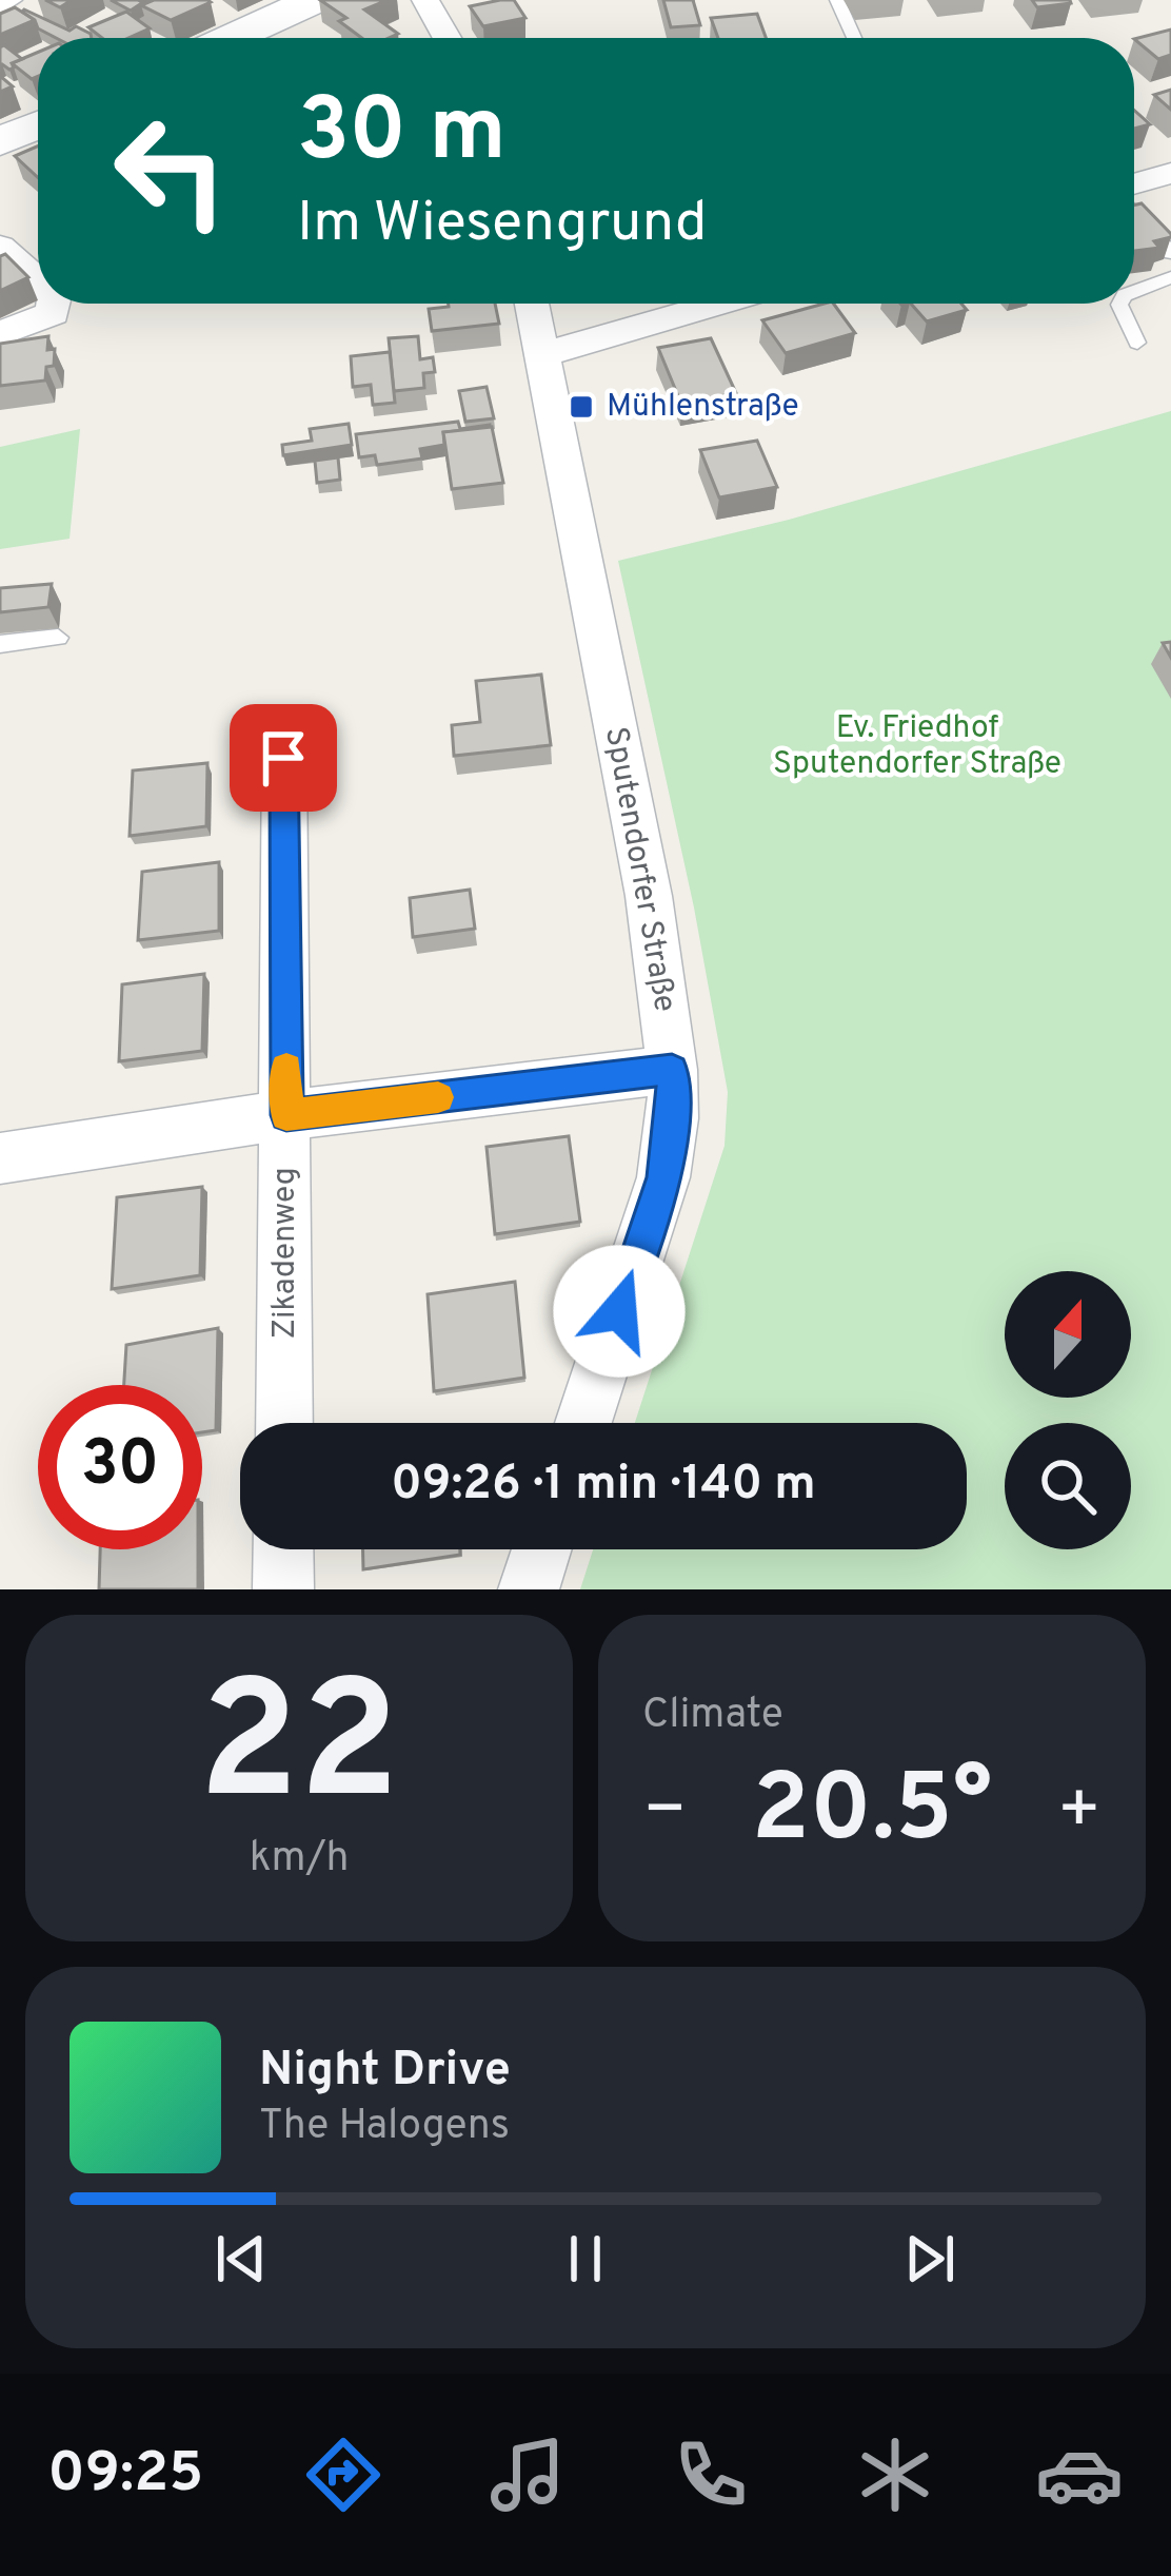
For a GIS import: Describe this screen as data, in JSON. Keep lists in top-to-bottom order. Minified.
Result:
{"streets":{"street":["Sputendorfer Straße","Zikadenweg"]},"parks":["Ev. Friedhof Sputendorfer Straße"],"places":{"transit":["Mühlenstraße"]},"north":"top","page":{"turn":["30 m","Im Wiesengrund"],"limit":"30","trip":"09:26 · 1 min · 140 m","tile":[["22","km/h"],"Climate"],"heat":["−","20.5°","+"],"song":["Night Drive","The Halogens"],"tabs":"09:25"}}
